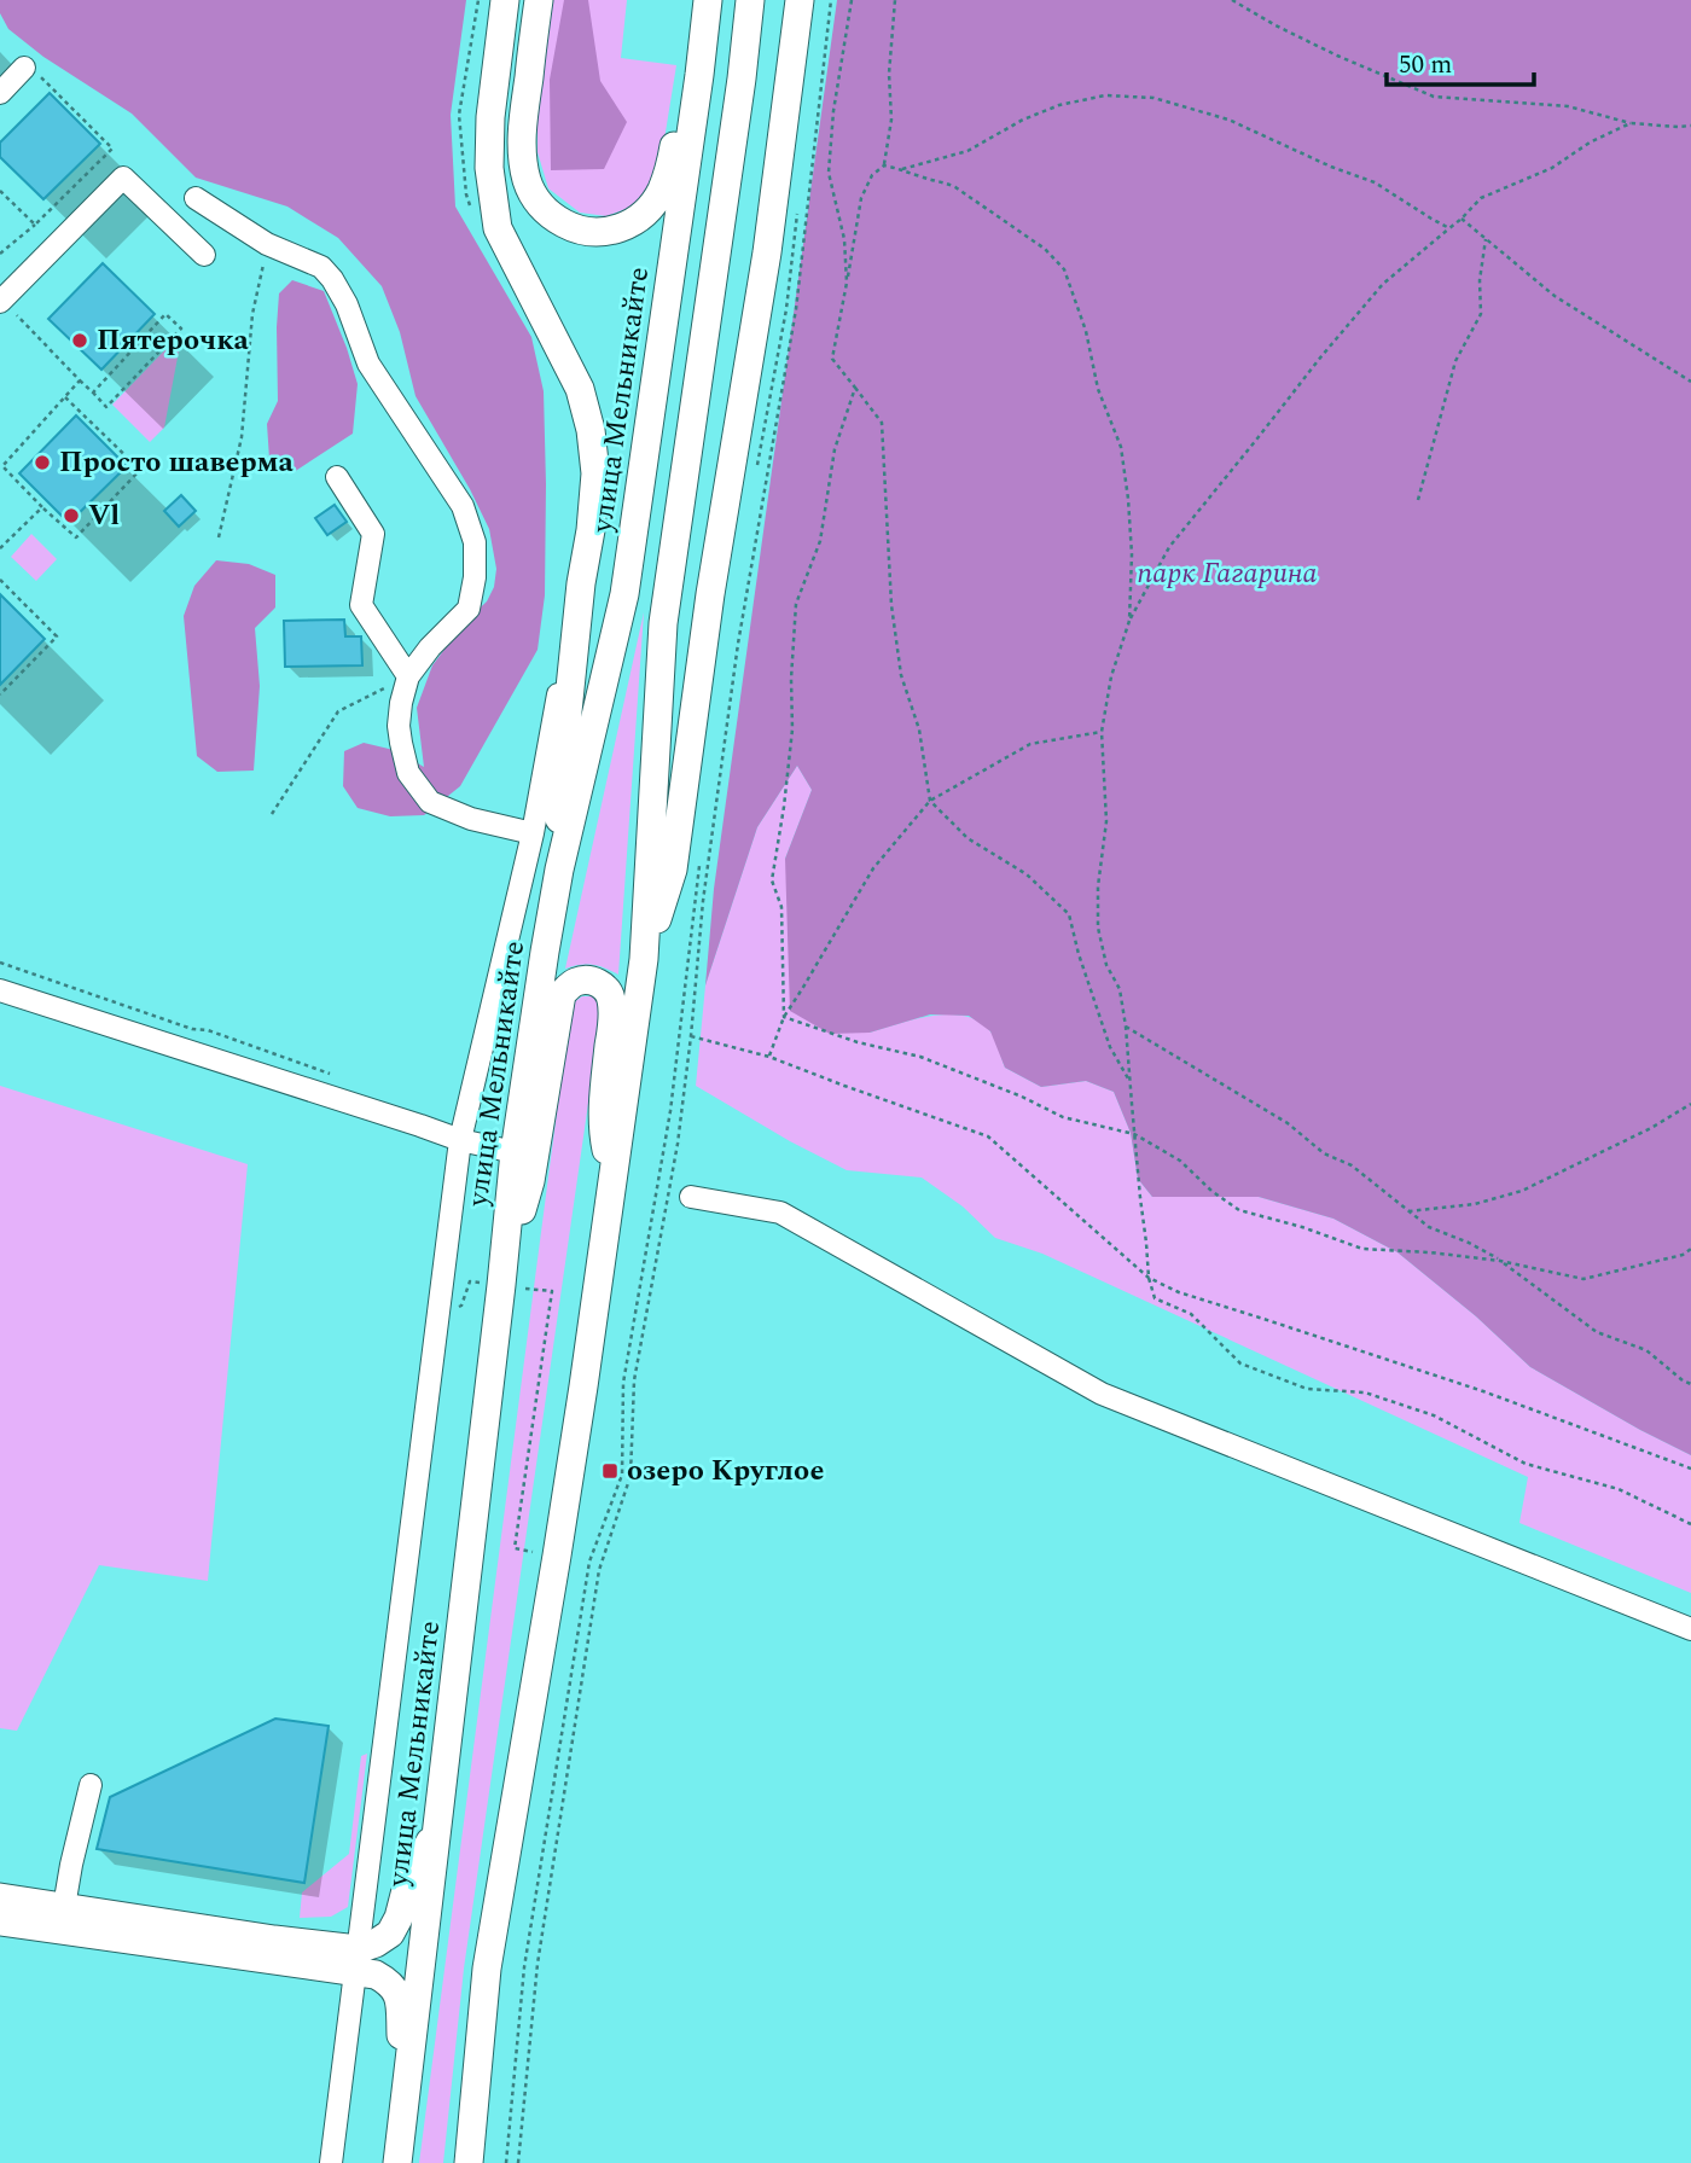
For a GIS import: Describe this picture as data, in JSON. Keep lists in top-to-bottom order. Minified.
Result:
{"streets":{"main road":["улица Мельникайте"]},"parks":["парк Гагарина"],"places":{"other":["Пятерочка","Просто шаверма","Vl"],"transit":["озеро Круглое"]},"scale_bar":"50 m"}
